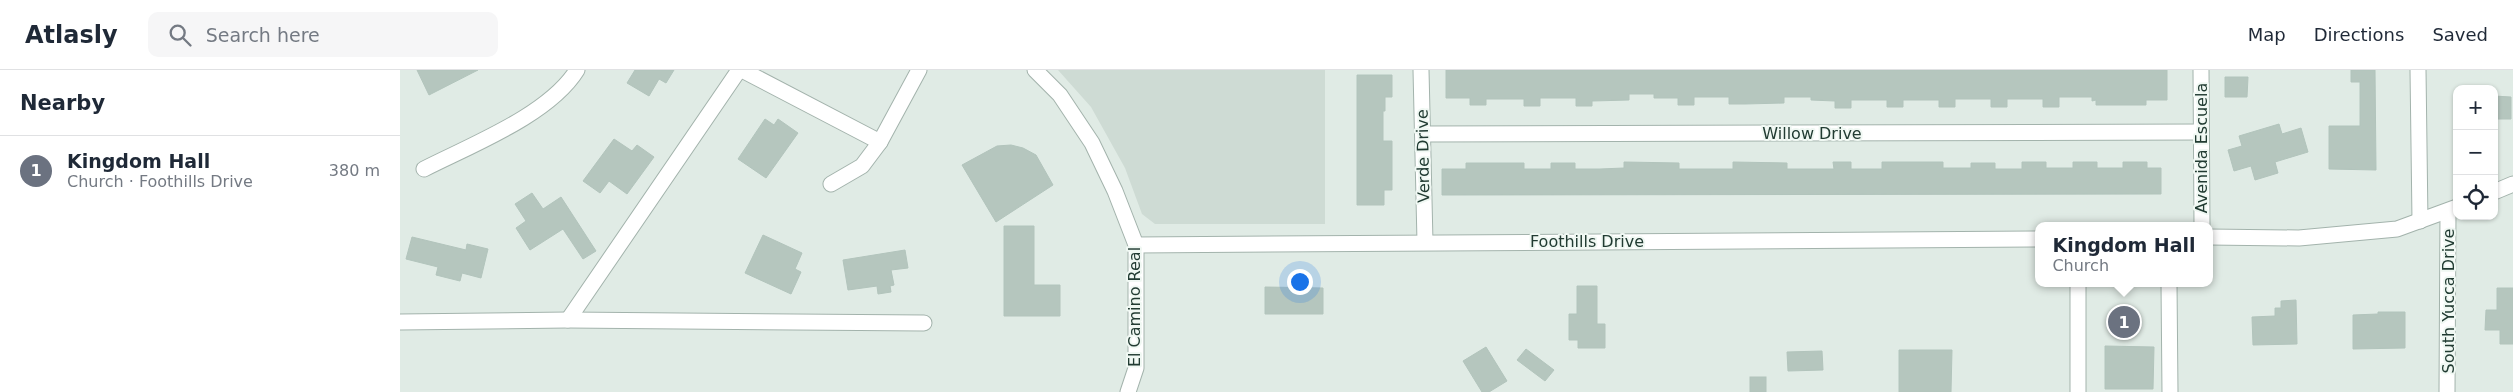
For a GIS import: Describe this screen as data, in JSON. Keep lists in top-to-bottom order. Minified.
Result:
{"streets":{"street":["Willow Drive","Avenida Escuela","Verde Drive","Foothills Drive","South Yucca Drive","El Camino Real"]},"crossings":[["Willow Drive","Avenida Escuela"],["Willow Drive","Verde Drive"],["Verde Drive","Foothills Drive"],["Foothills Drive","El Camino Real"]],"page":{"header":"Atlasly","search":"Search here","nav":["Map","Directions","Saved"],"heading":"Nearby","map_buttons":["+","−"],"list":[{"mark":"1","name":"Kingdom Hall","note":"Church · Foothills Drive","value":"380 m"}],"popup":["Kingdom Hall","Church"],"pins":"1"}}
